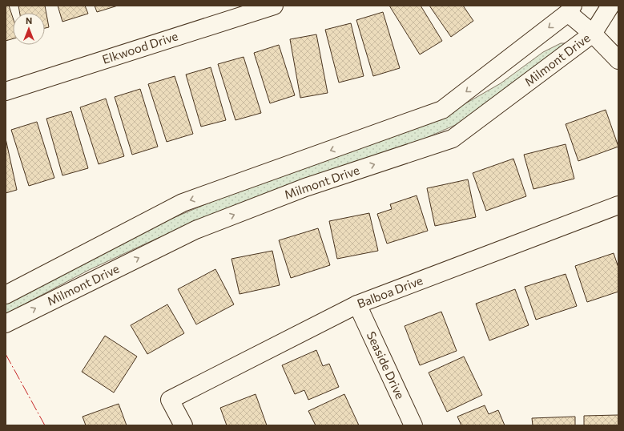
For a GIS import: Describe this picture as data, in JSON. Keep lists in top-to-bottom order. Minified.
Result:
{"streets":{"street":["Elkwood Drive","Milmont Drive","Balboa Drive","Seaside Drive"]},"crossings":[["Balboa Drive","Seaside Drive"]],"north":"top"}
